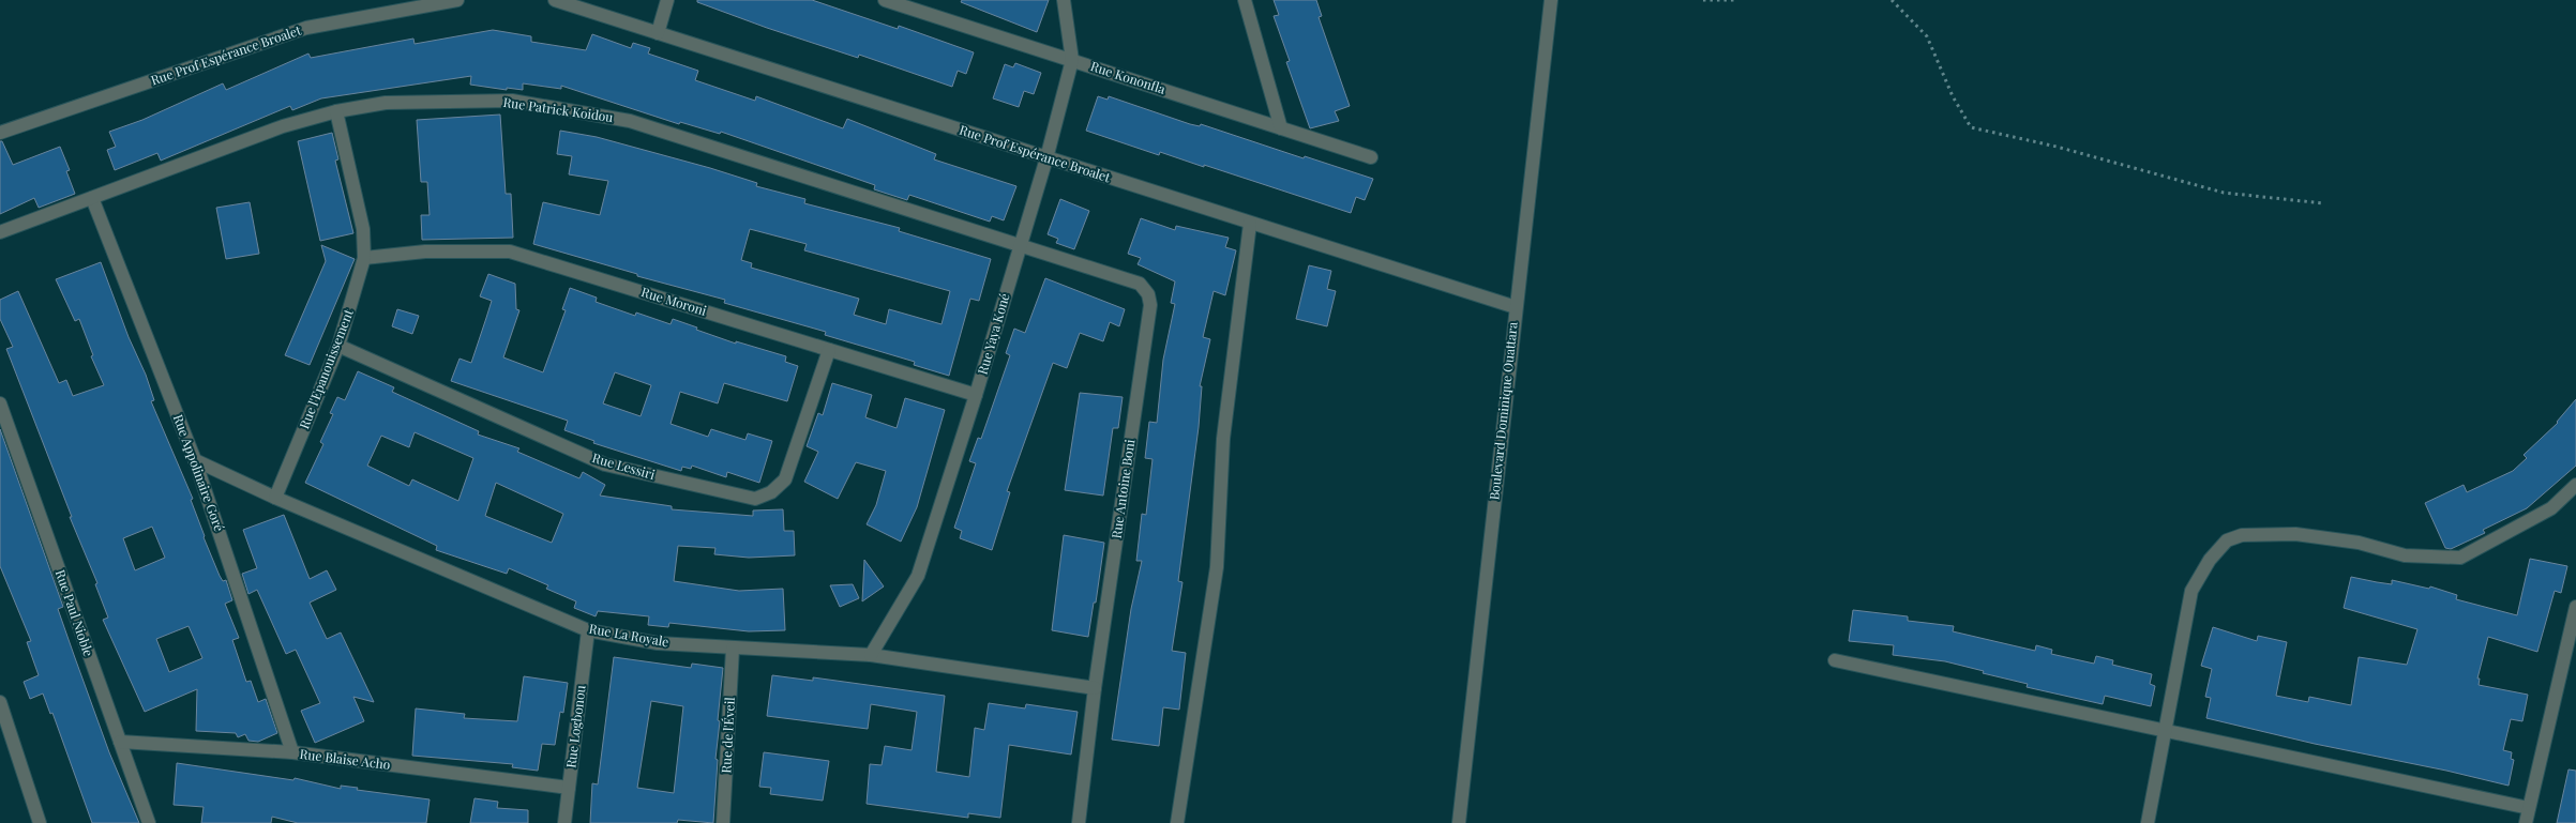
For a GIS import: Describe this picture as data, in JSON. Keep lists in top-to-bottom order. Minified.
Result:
{"streets":{"street":["Rue Prof Espérance Broalet","Rue Kononfla","Rue Patrick Koidou","Rue Moroni","Rue Yaya Koné","Rue l'Epanouissement","Boulevard Dominique Ouattara","Rue Lessiri","Rue Appolinaire Goré","Rue Antoine Boni","Rue Paul Nioble","Rue La Royale","Rue Logbonou","Rue de l'Éveil","Rue Blaise Acho"]},"crossings":[["Rue Prof Espérance Broalet","Rue Yaya Koné"],["Rue Prof Espérance Broalet","Boulevard Dominique Ouattara"],["Rue Kononfla","Rue Yaya Koné"],["Rue Patrick Koidou","Rue Yaya Koné"],["Rue Patrick Koidou","Rue l'Epanouissement"],["Rue Patrick Koidou","Rue Appolinaire Goré"],["Rue Patrick Koidou","Rue Antoine Boni"],["Rue Moroni","Rue Yaya Koné"],["Rue Moroni","Rue l'Epanouissement"],["Rue Moroni","Rue Lessiri"],["Rue Yaya Koné","Rue Antoine Boni"],["Rue Yaya Koné","Rue La Royale"],["Rue l'Epanouissement","Rue Lessiri"],["Rue l'Epanouissement","Rue La Royale"],["Rue Appolinaire Goré","Rue La Royale"],["Rue Appolinaire Goré","Rue Blaise Acho"],["Rue Antoine Boni","Rue La Royale"],["Rue Paul Nioble","Rue Blaise Acho"],["Rue La Royale","Rue Logbonou"],["Rue La Royale","Rue de l'Éveil"],["Rue Logbonou","Rue Blaise Acho"]]}
